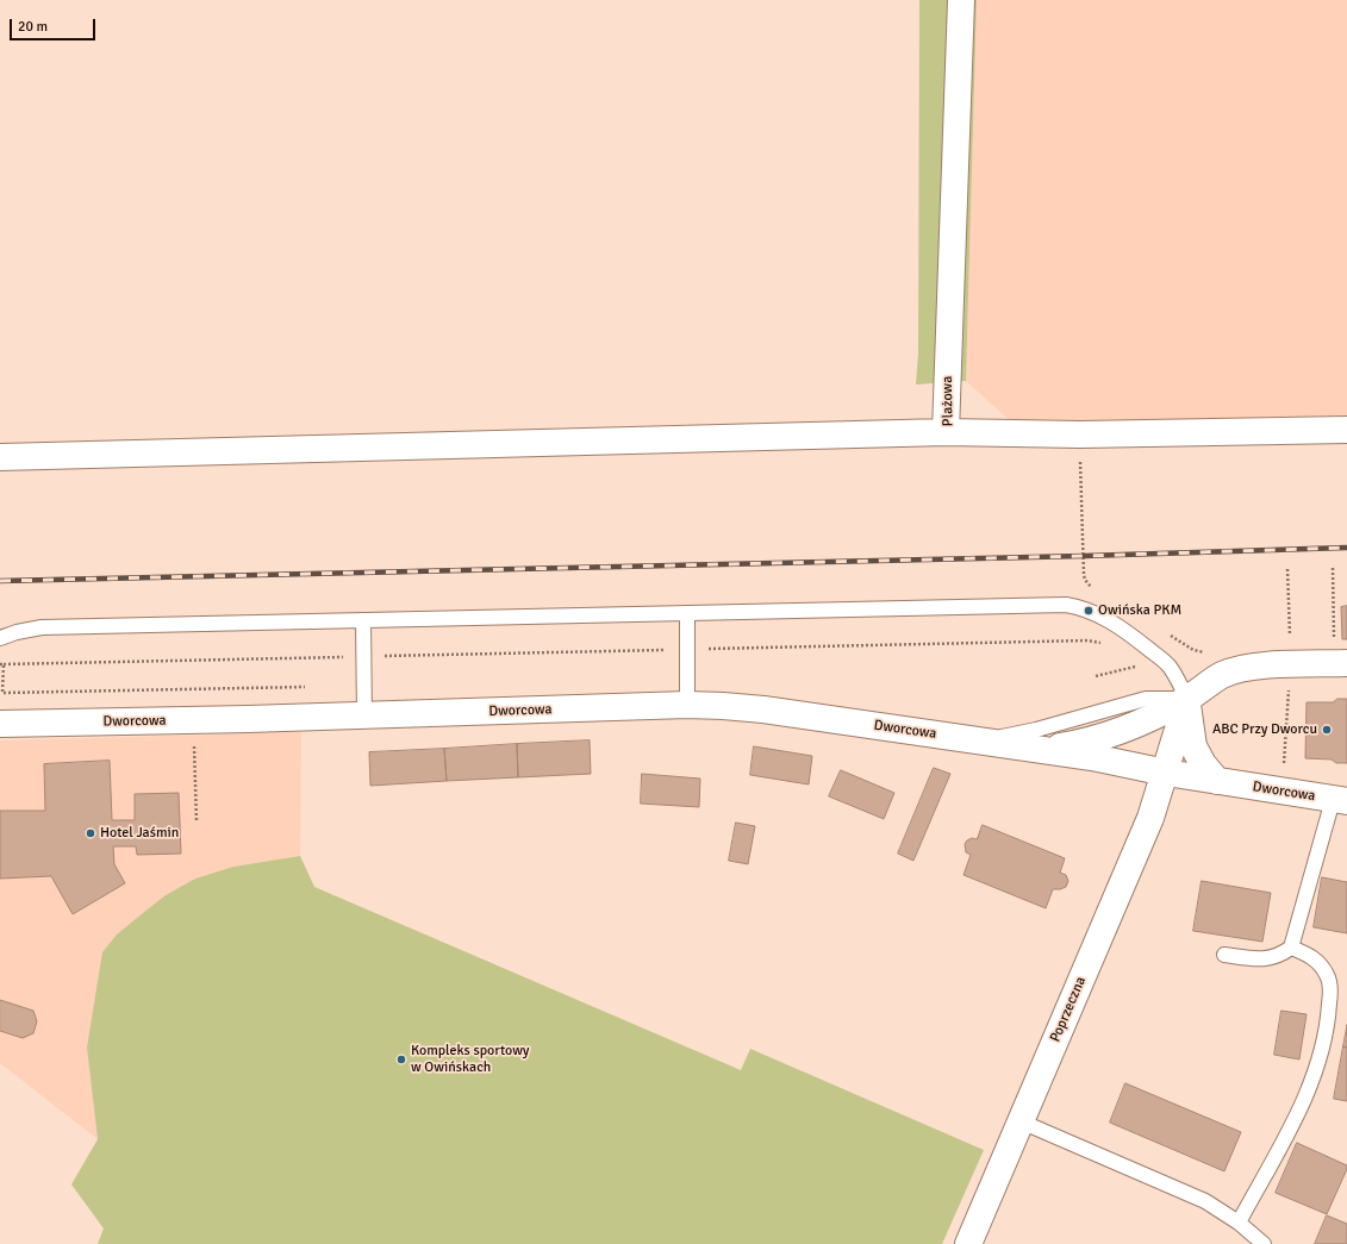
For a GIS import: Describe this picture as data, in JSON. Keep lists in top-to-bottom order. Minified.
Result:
{"streets":{"street":["Plażowa","Dworcowa","Poprzeczna"]},"crossings":[["Dworcowa","Poprzeczna"]],"places":["Owińska PKM","ABC Przy Dworcu","Hotel Jaśmin","Kompleks sportowy w Owińskach"],"scale_bar":"20 m"}
